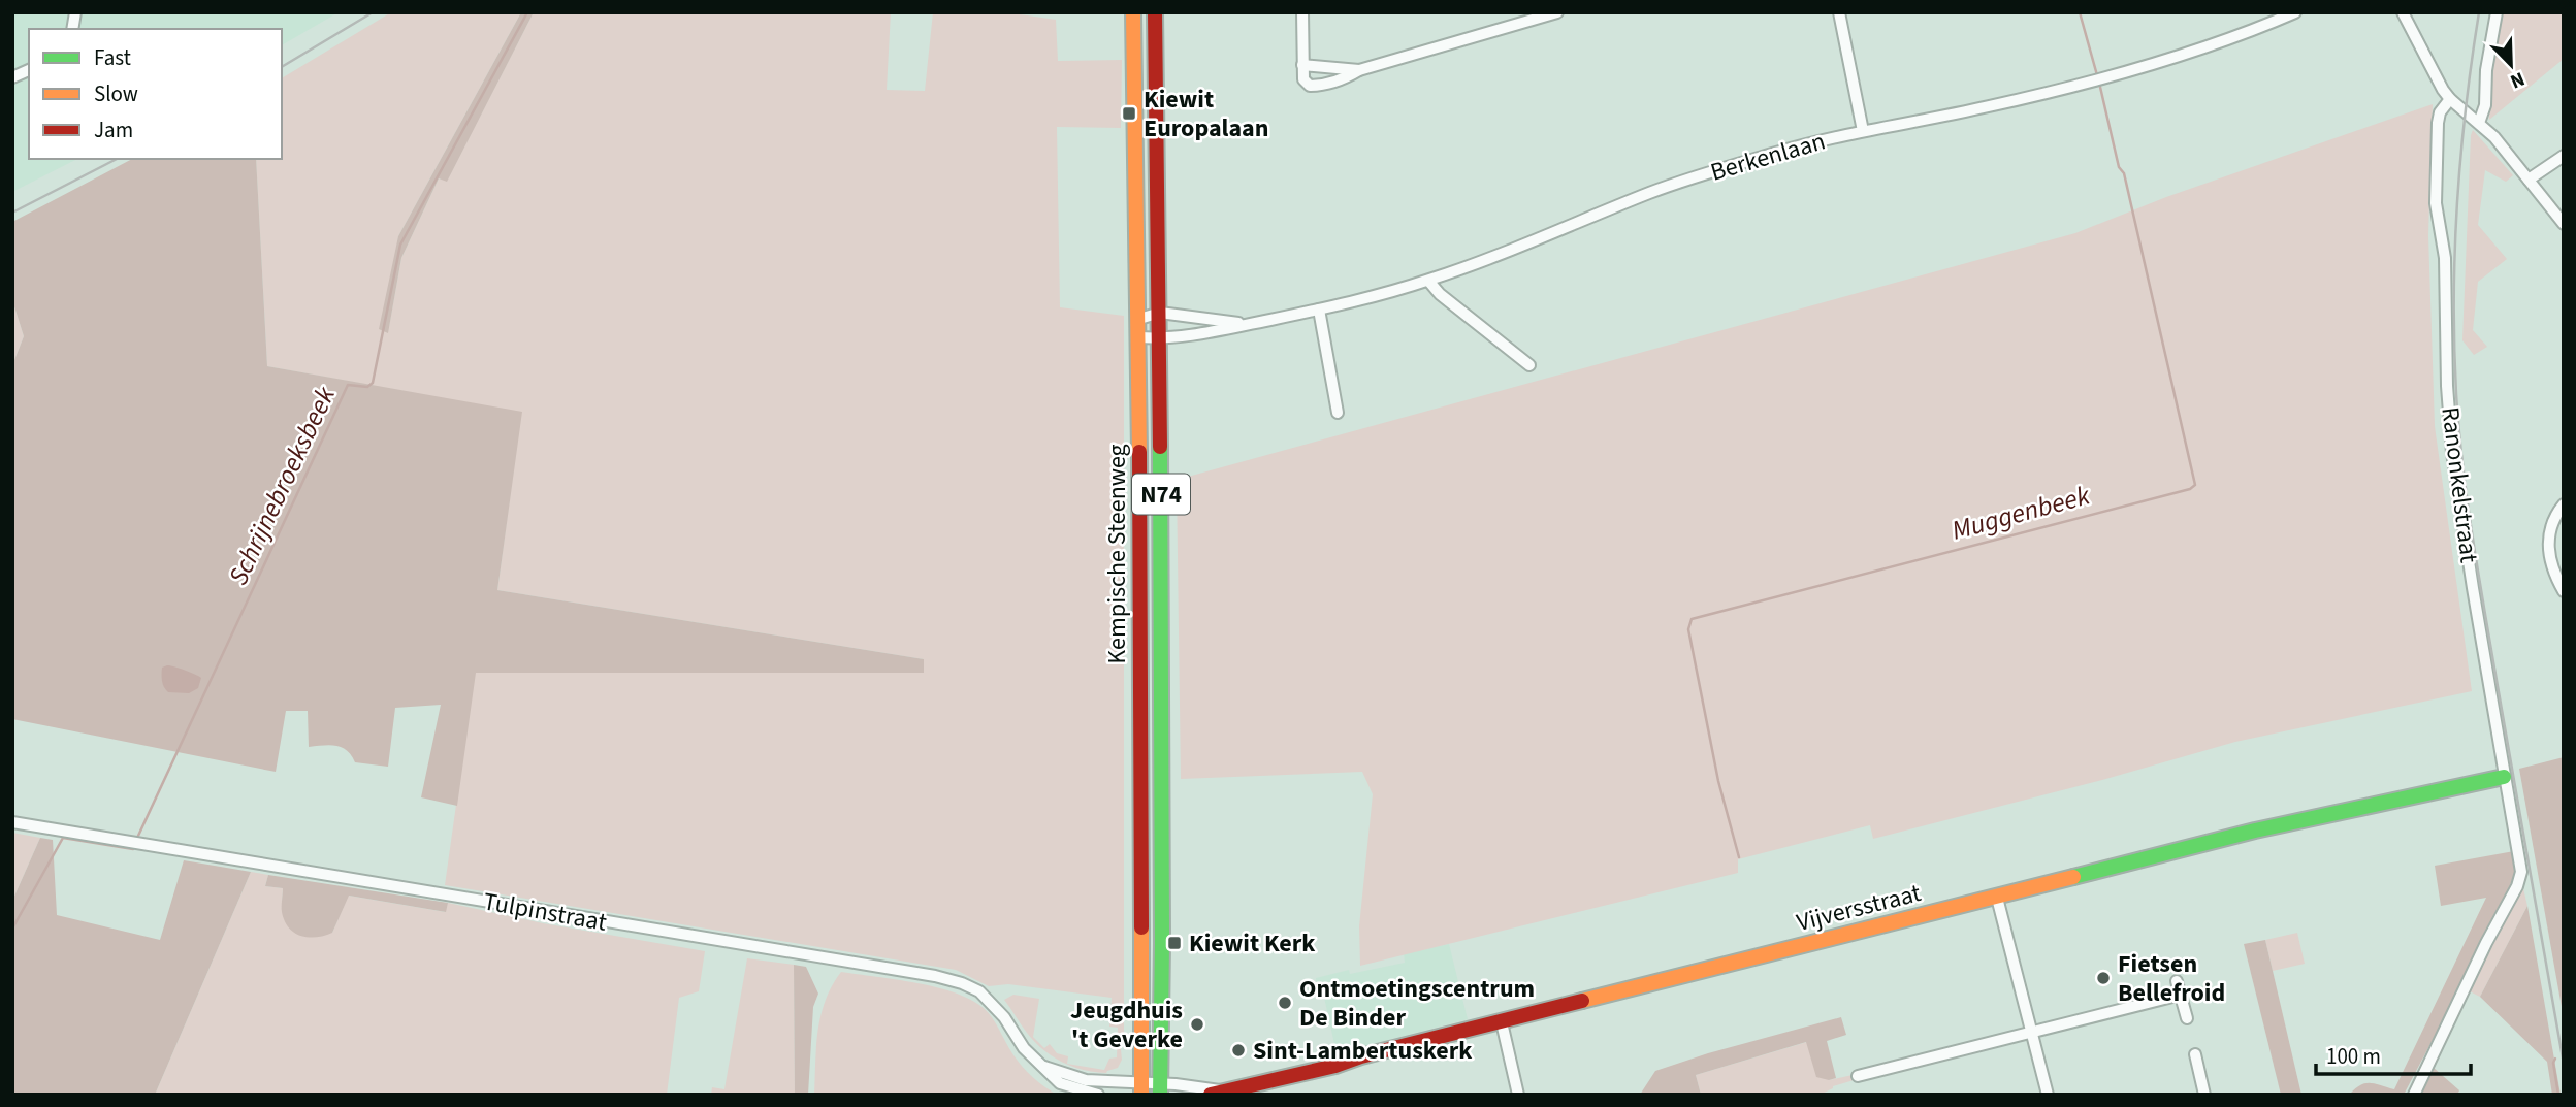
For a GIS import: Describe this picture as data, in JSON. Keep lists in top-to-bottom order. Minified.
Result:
{"streets":{"main road":["N74","Kempische Steenweg","Vijversstraat"],"street":["Berkenlaan","Ranonkelstraat","Tulpinstraat"]},"crossings":[["Berkenlaan","Kempische Steenweg"],["Ranonkelstraat","Vijversstraat"],["Kempische Steenweg","Vijversstraat"]],"water":["Schrijnebroeksbeek","Muggenbeek"],"places":{"transit":["Kiewit Europalaan","Kiewit Kerk"],"other":["Fietsen Bellefroid","Ontmoetingscentrum De Binder","Jeugdhuis 't Geverke","Sint-Lambertuskerk"]},"legend":["Fast","Slow","Jam"],"scale_bar":"100 m","north":"bottom right"}
